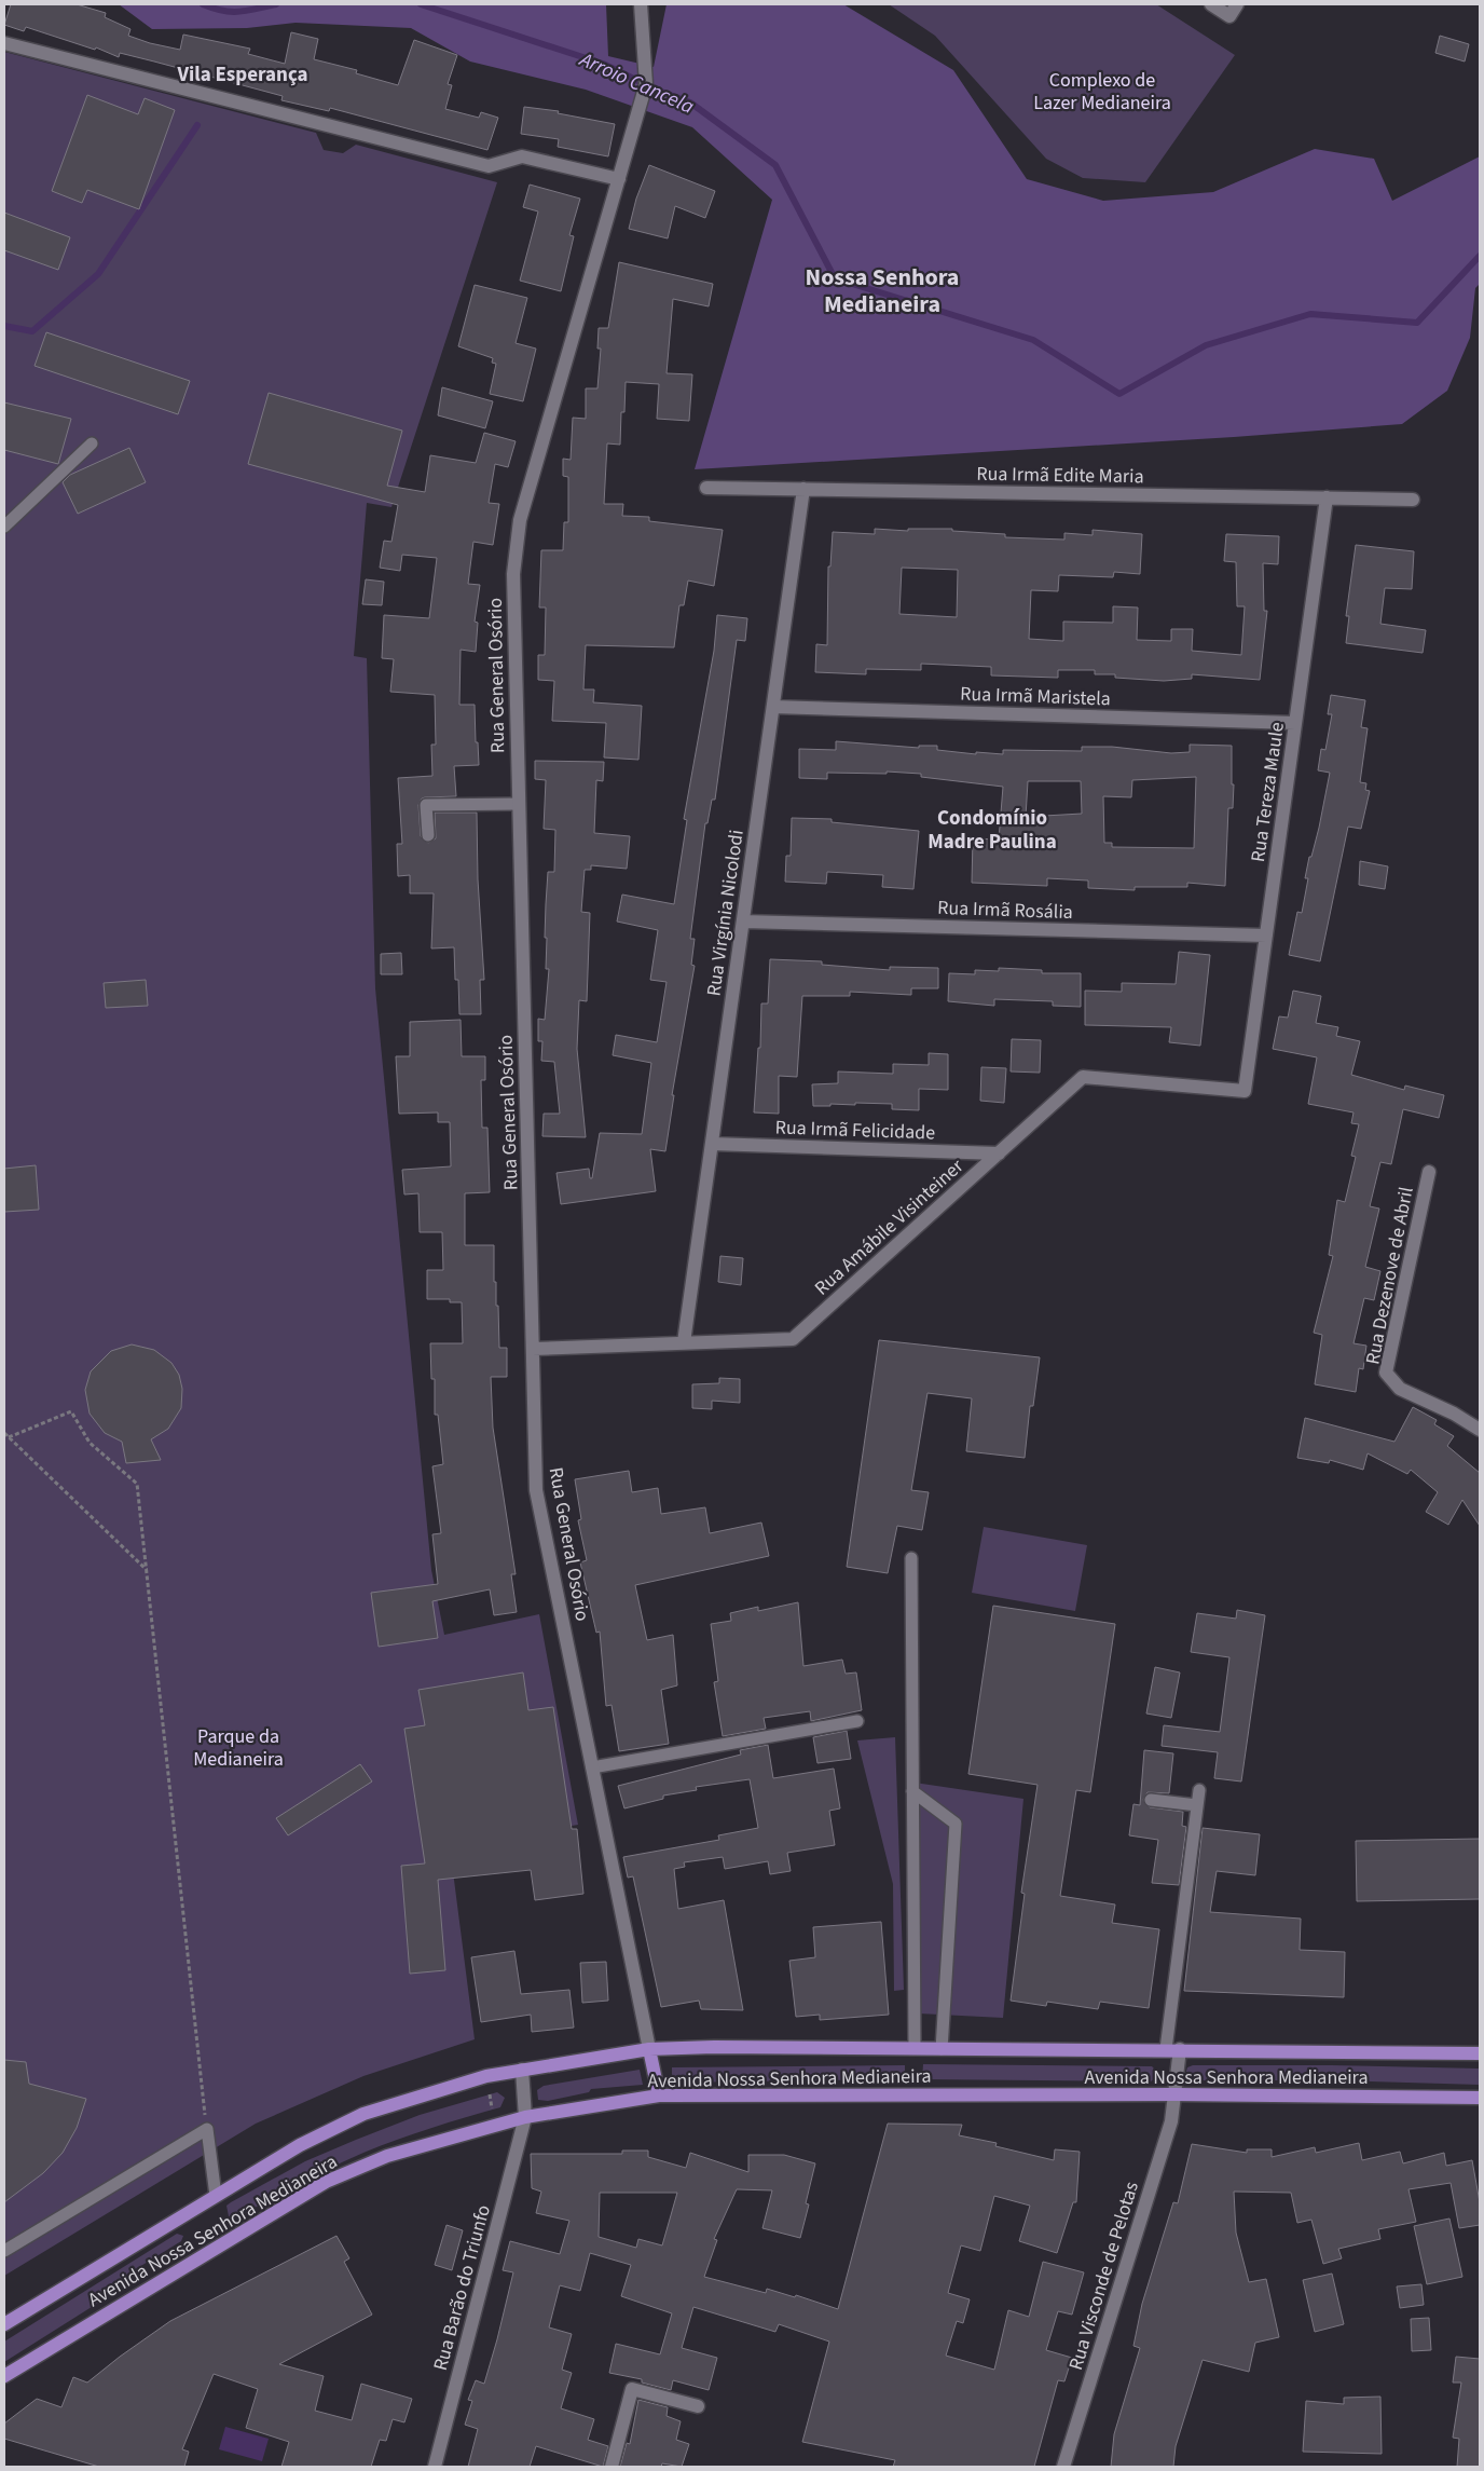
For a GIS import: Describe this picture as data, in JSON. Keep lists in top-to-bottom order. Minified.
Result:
{"streets":{"main road":["Avenida Nossa Senhora Medianeira"],"street":["Rua Irmã Edite Maria","Rua General Osório","Rua Irmã Maristela","Rua Tereza Maule","Rua Irmã Rosália","Rua Virgínia Nicolodi","Rua Irmã Felicidade","Rua Amábile Visinteiner","Rua Dezenove de Abril","Rua Visconde de Pelotas","Rua Barão do Triunfo"]},"crossings":[["Rua Irmã Edite Maria","Rua Tereza Maule"],["Rua Irmã Edite Maria","Rua Virgínia Nicolodi"],["Rua General Osório","Rua Amábile Visinteiner"],["Rua General Osório","Avenida Nossa Senhora Medianeira"],["Rua Irmã Maristela","Rua Tereza Maule"],["Rua Irmã Maristela","Rua Virgínia Nicolodi"],["Rua Tereza Maule","Rua Irmã Rosália"],["Rua Tereza Maule","Rua Amábile Visinteiner"],["Rua Irmã Rosália","Rua Virgínia Nicolodi"],["Rua Virgínia Nicolodi","Rua Irmã Felicidade"],["Rua Virgínia Nicolodi","Rua Amábile Visinteiner"],["Rua Irmã Felicidade","Rua Amábile Visinteiner"],["Avenida Nossa Senhora Medianeira","Rua Visconde de Pelotas"],["Avenida Nossa Senhora Medianeira","Rua Barão do Triunfo"]],"districts":["Vila Esperança","Nossa Senhora Medianeira","Condomínio Madre Paulina"],"water":["Arroio Cancela"],"parks":["Complexo de Lazer Medianeira","Parque da Medianeira"]}
